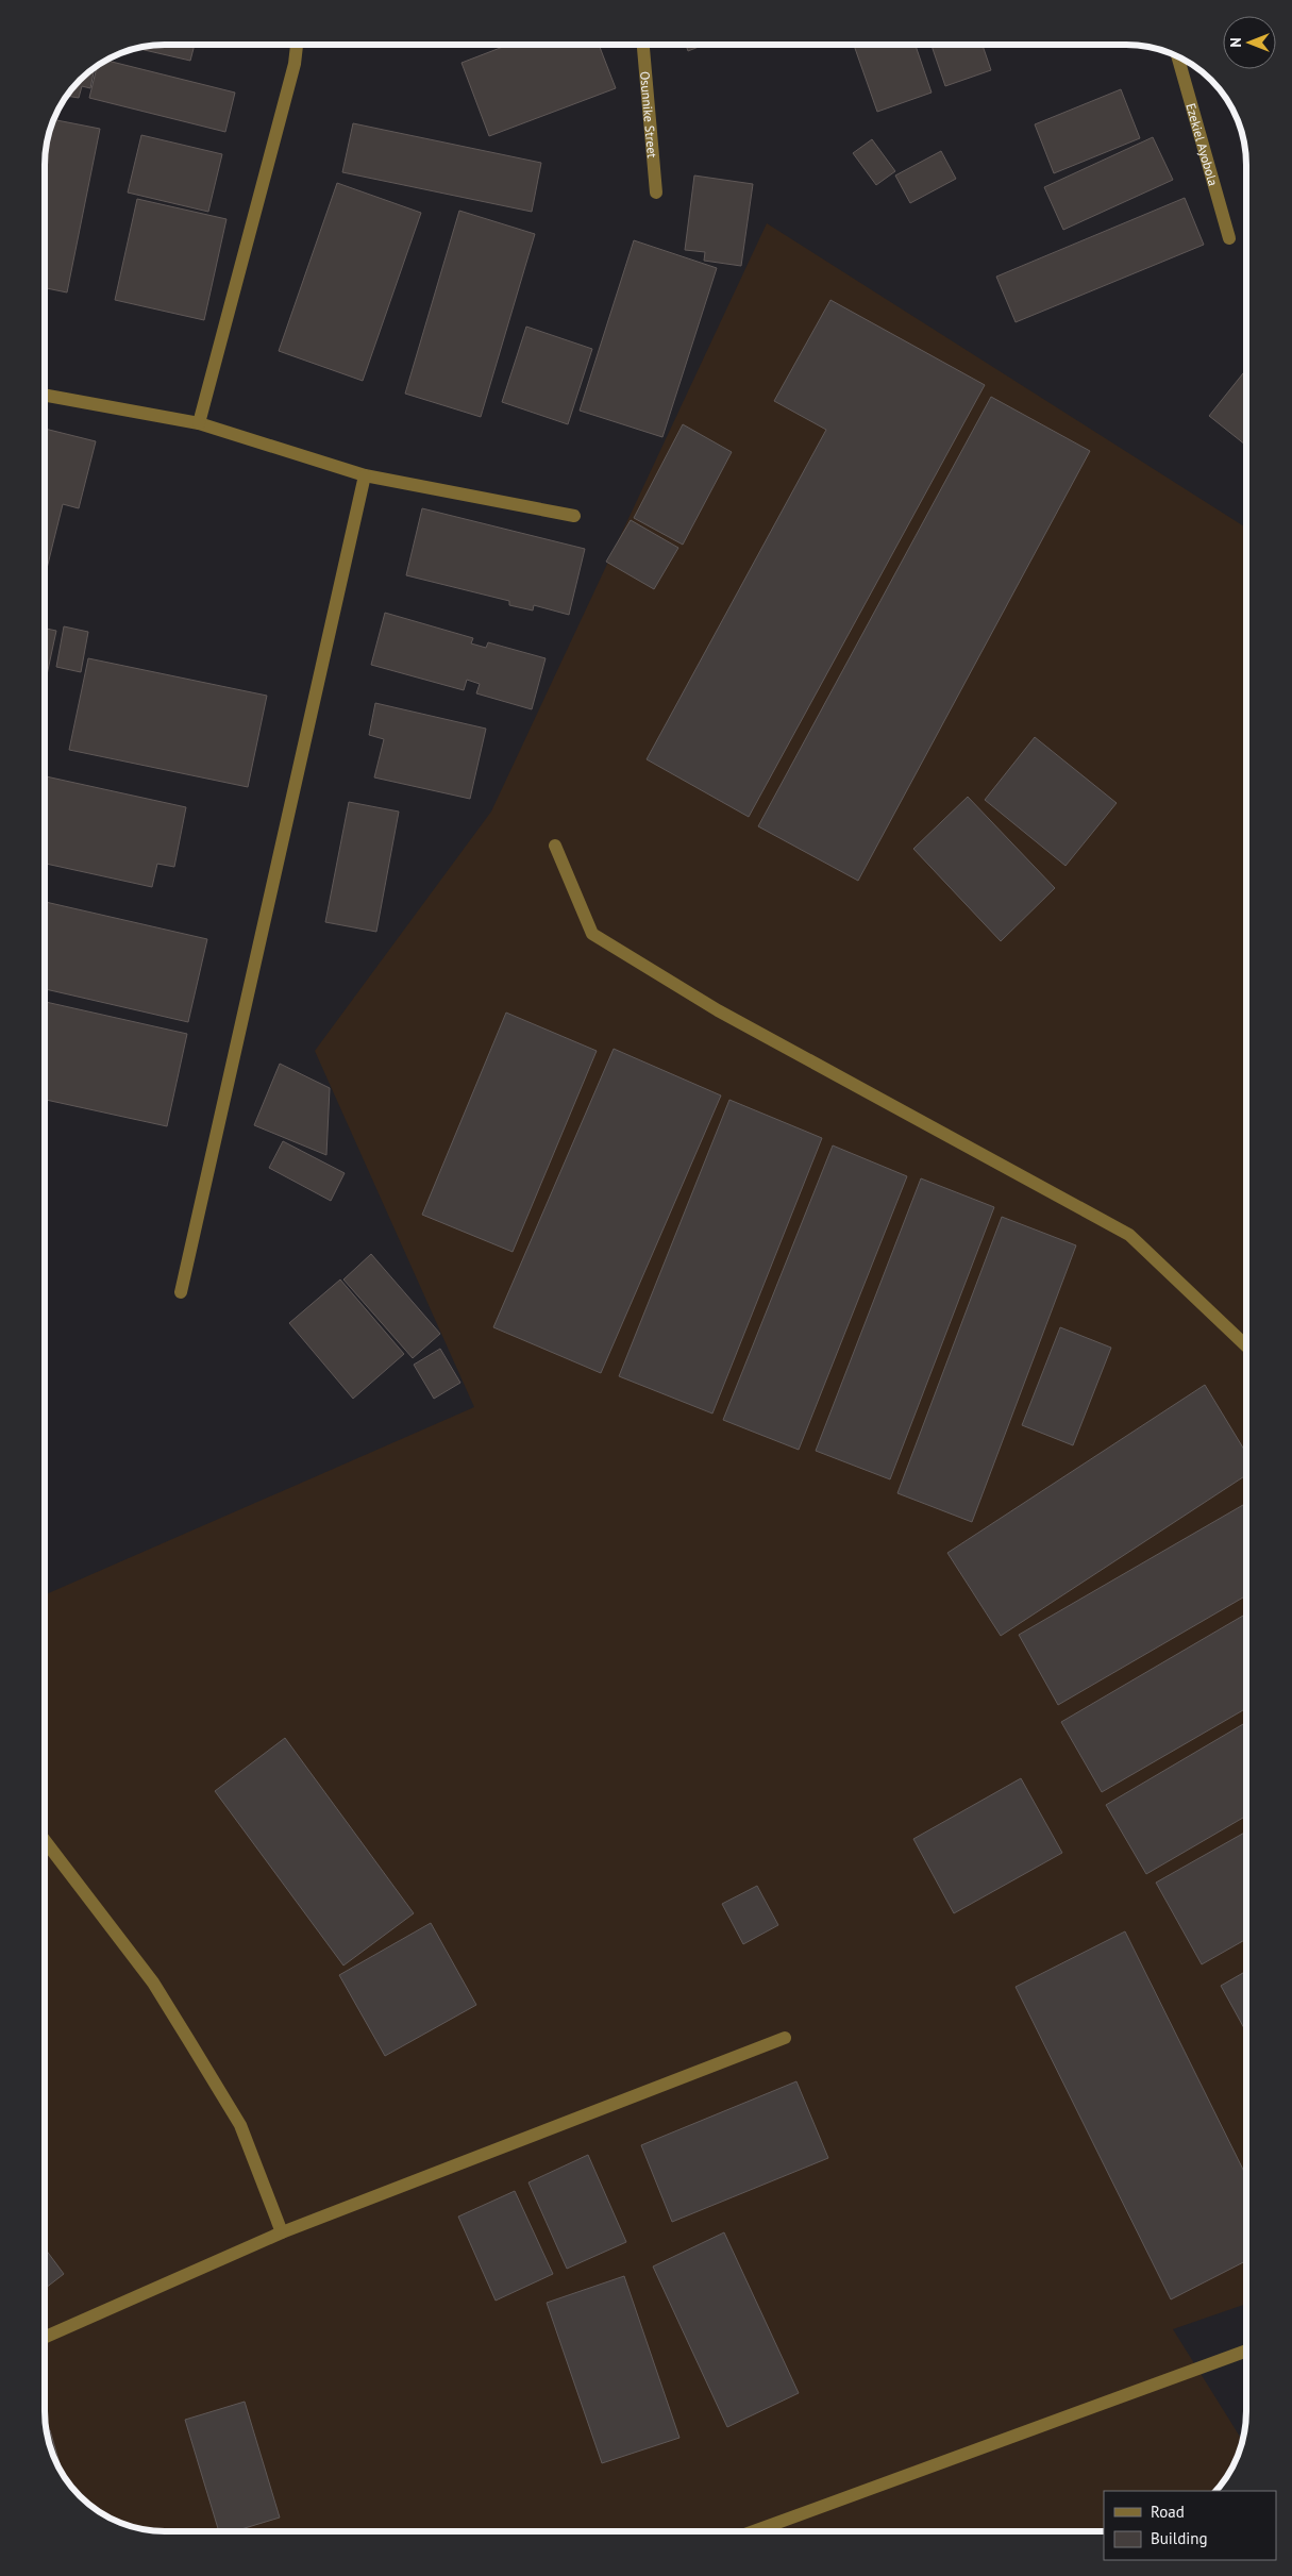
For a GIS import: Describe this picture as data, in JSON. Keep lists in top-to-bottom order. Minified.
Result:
{"streets":{"street":["Osunnike Street","Ezekiel Ayobola"]},"legend":["Road","Building"],"north":"left"}
